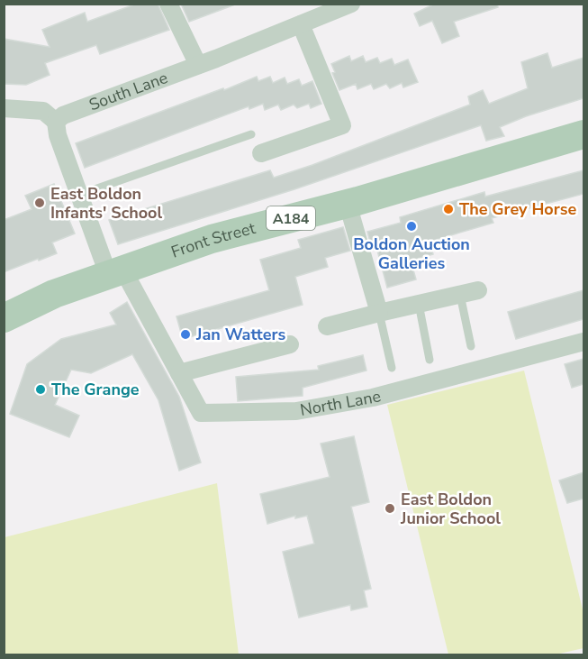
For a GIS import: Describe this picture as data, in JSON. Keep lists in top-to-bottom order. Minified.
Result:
{"streets":{"main road":["A184","Front Street"],"street":["South Lane","North Lane"]},"places":["East Boldon Infants' School","The Grey Horse","Boldon Auction Galleries","Jan Watters","The Grange","East Boldon Junior School"]}
